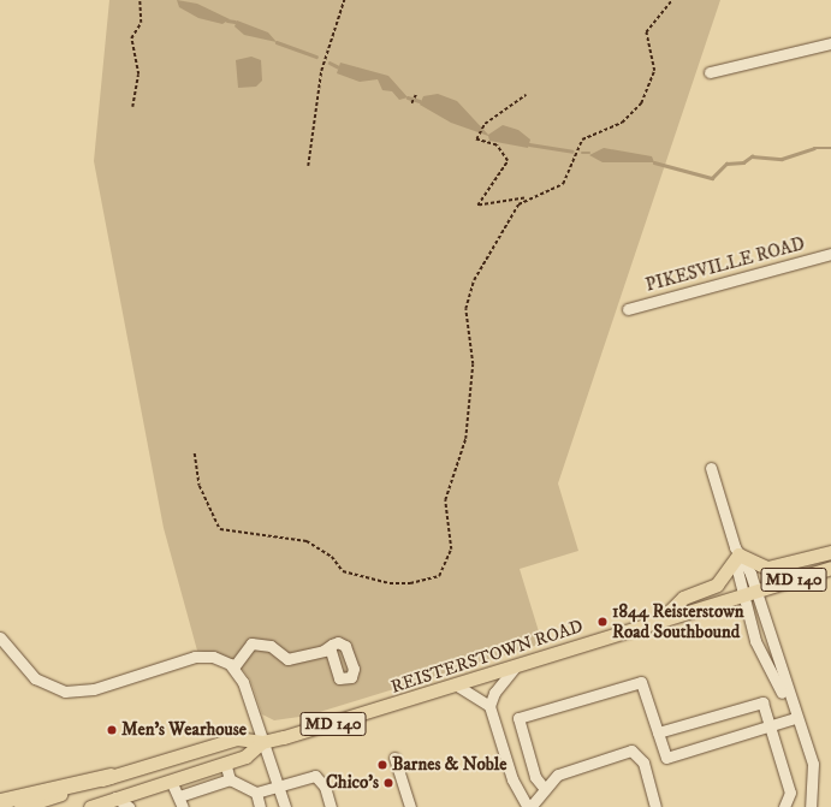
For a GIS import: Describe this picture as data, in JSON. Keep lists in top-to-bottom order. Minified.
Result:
{"streets":{"main road":["MD 140","REISTERSTOWN ROAD"],"street":["PIKESVILLE ROAD"]},"places":["1844 Reisterstown Road Southbound","Men's Wearhouse","Barnes & Noble","Chico's"]}
